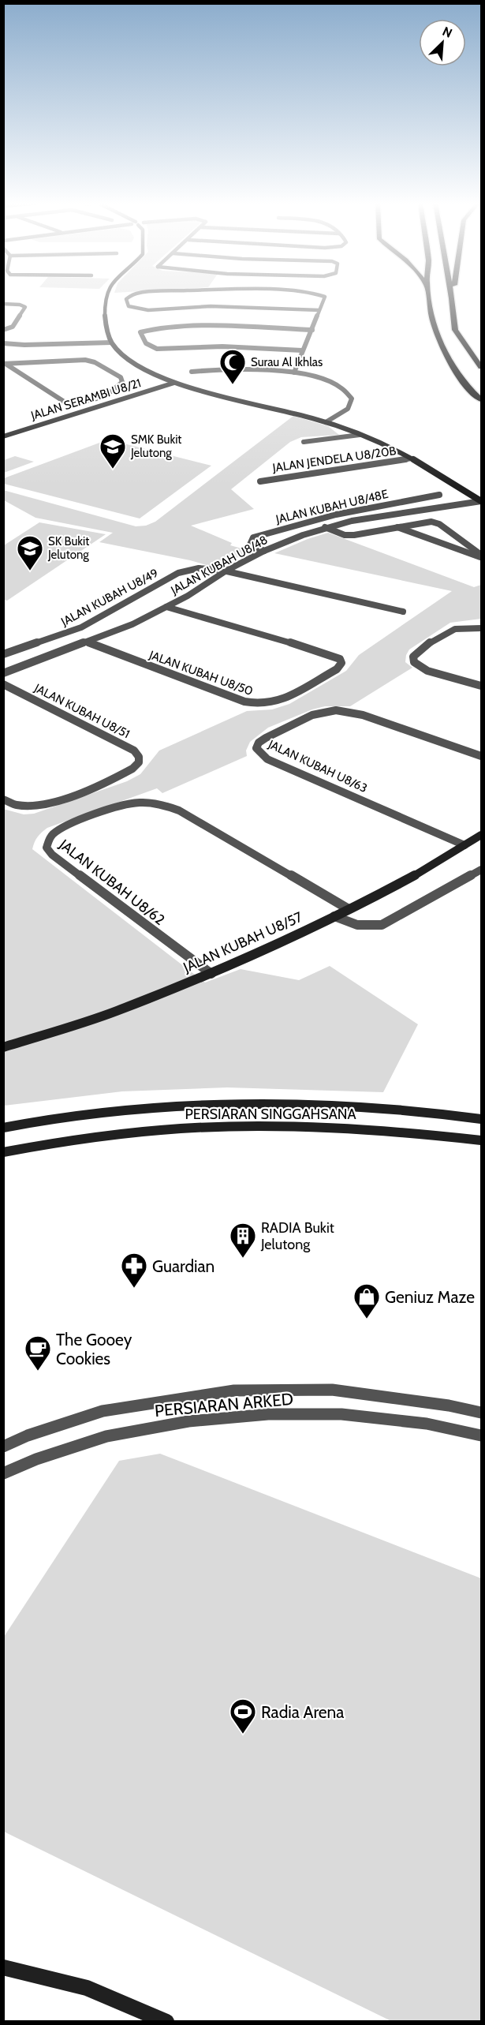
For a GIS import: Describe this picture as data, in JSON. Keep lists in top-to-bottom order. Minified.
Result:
{"streets":{"street":["JALAN SERAMBI U8/21","JALAN JENDELA U8/20B","JALAN KUBAH U8/48E","JALAN KUBAH U8/48","JALAN KUBAH U8/49","JALAN KUBAH U8/50","JALAN KUBAH U8/51","JALAN KUBAH U8/63","JALAN KUBAH U8/62","JALAN KUBAH U8/57","PERSIARAN SINGGAHSANA","PERSIARAN ARKED"]},"crossings":[["JALAN KUBAH U8/48E","JALAN KUBAH U8/48"],["JALAN KUBAH U8/48","JALAN KUBAH U8/49"],["JALAN KUBAH U8/48","JALAN KUBAH U8/50"],["JALAN KUBAH U8/63","JALAN KUBAH U8/57"],["JALAN KUBAH U8/62","JALAN KUBAH U8/57"]],"places":{"mosque":["Surau Al Ikhlas"],"school or university":["SMK Bukit Jelutong","SK Bukit Jelutong"],"building":["RADIA Bukit Jelutong"],"pharmacy":["Guardian"],"shop":["Geniuz Maze"],"cafe":["The Gooey Cookies"],"sports":["Radia Arena"]},"north":"top right"}
